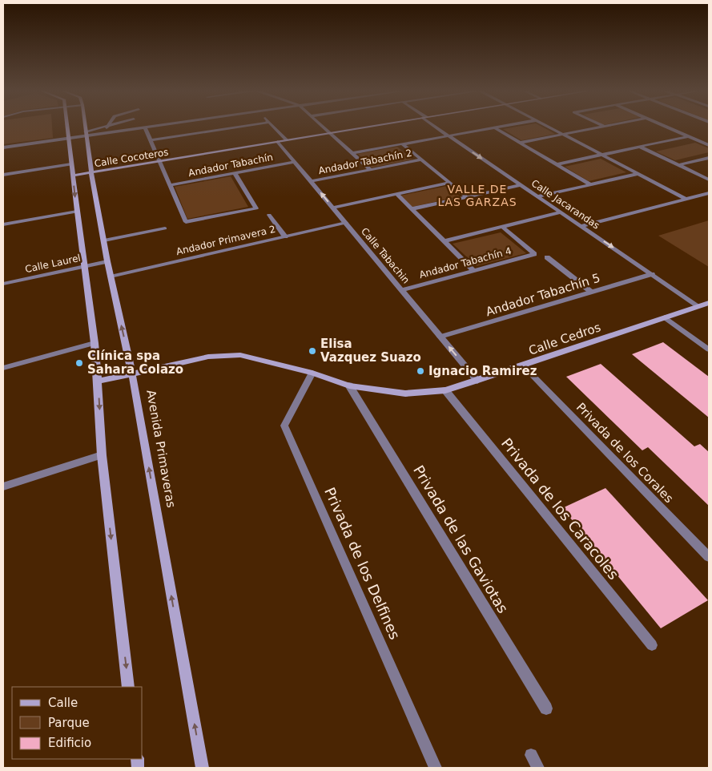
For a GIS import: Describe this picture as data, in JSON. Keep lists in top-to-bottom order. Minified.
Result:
{"streets":{"street":["Calle Cocoteros","Andador Tabachín 2","Andador Tabachín","Calle Jacarandas","Andador Primavera 2","Calle Tabachin","Andador Tabachín 4","Calle Laurel","Andador Tabachín 5","Calle Cedros","Avenida Primaveras","Privada de los Corales","Privada de los Caracoles","Privada de las Gaviotas","Privada de los Delfines"]},"crossings":[["Calle Cocoteros","Calle Tabachin"],["Calle Cocoteros","Avenida Primaveras"],["Andador Tabachín 2","Calle Tabachin"],["Andador Tabachín","Calle Tabachin"],["Calle Jacarandas","Andador Tabachín 5"],["Calle Jacarandas","Calle Cedros"],["Andador Primavera 2","Calle Tabachin"],["Andador Primavera 2","Avenida Primaveras"],["Calle Tabachin","Andador Tabachín 4"],["Calle Tabachin","Andador Tabachín 5"],["Calle Tabachin","Calle Cedros"],["Calle Laurel","Avenida Primaveras"],["Calle Cedros","Avenida Primaveras"],["Calle Cedros","Privada de los Corales"],["Calle Cedros","Privada de los Caracoles"],["Calle Cedros","Privada de las Gaviotas"],["Calle Cedros","Privada de los Delfines"]],"districts":["VALLE DE LAS GARZAS"],"places":["Elisa Vazquez Suazo","Clínica spa Sahara Colazo","Ignacio Ramirez"],"legend":["Calle","Parque","Edificio"]}
